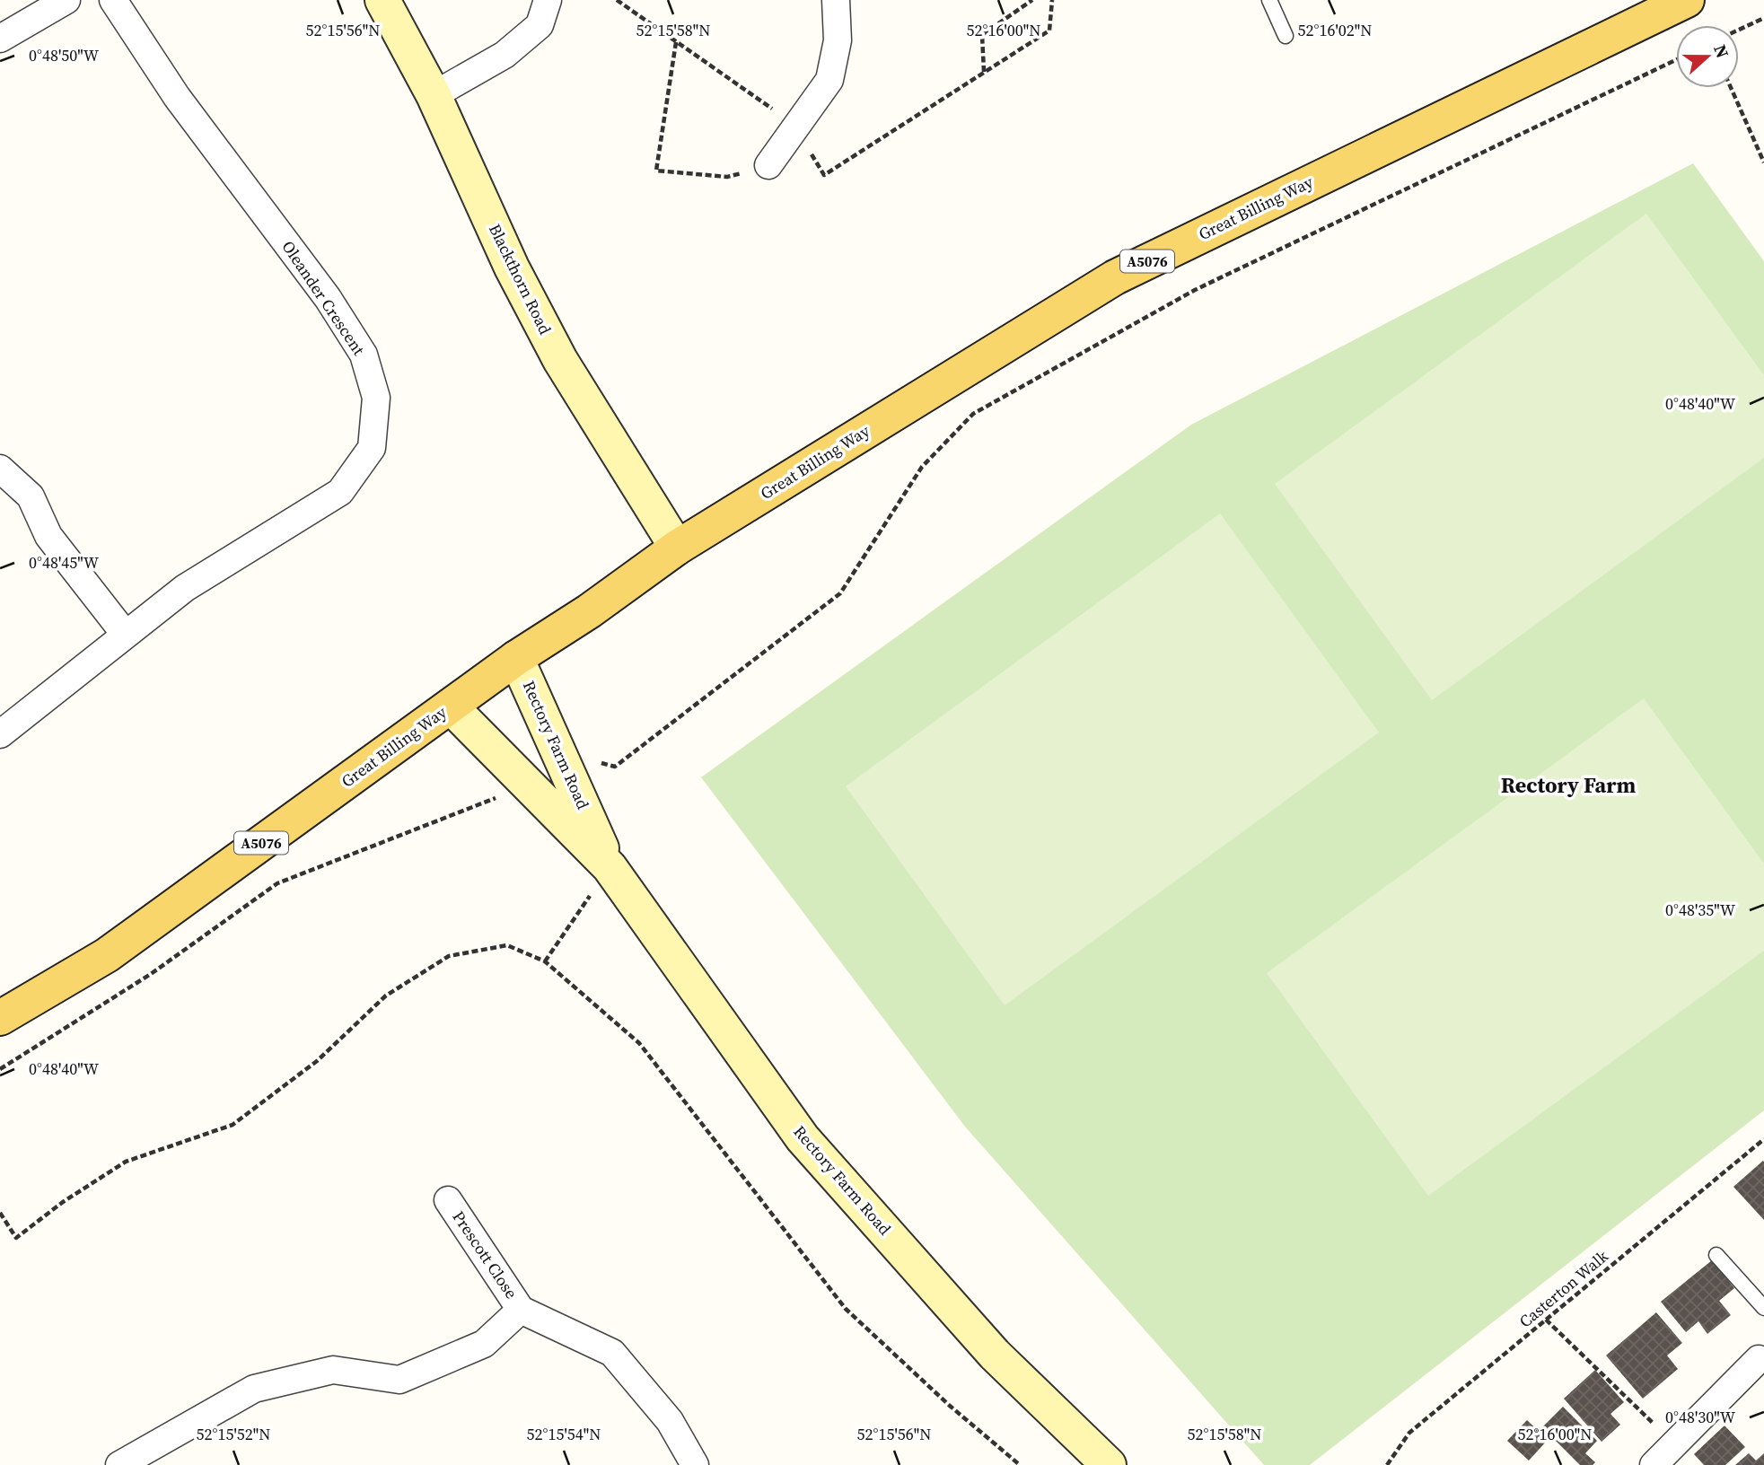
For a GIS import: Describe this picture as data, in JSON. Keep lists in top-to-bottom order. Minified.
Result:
{"streets":{"main road":["Great Billing Way","A5076"],"street":["Blackthorn Road","Oleander Crescent","Rectory Farm Road","Prescott Close"],"path":["Casterton Walk"]},"crossings":[["Great Billing Way","Blackthorn Road"],["Great Billing Way","Rectory Farm Road"]],"districts":["Rectory Farm"],"north":"right","coordinates":["52°15'56\"N","52°15'58\"N","52°16'00\"N","52°16'02\"N","0°48'50\"W","0°48'40\"W","0°48'45\"W","0°48'35\"W","0°48'30\"W","52°15'52\"N","52°15'54\"N"]}
